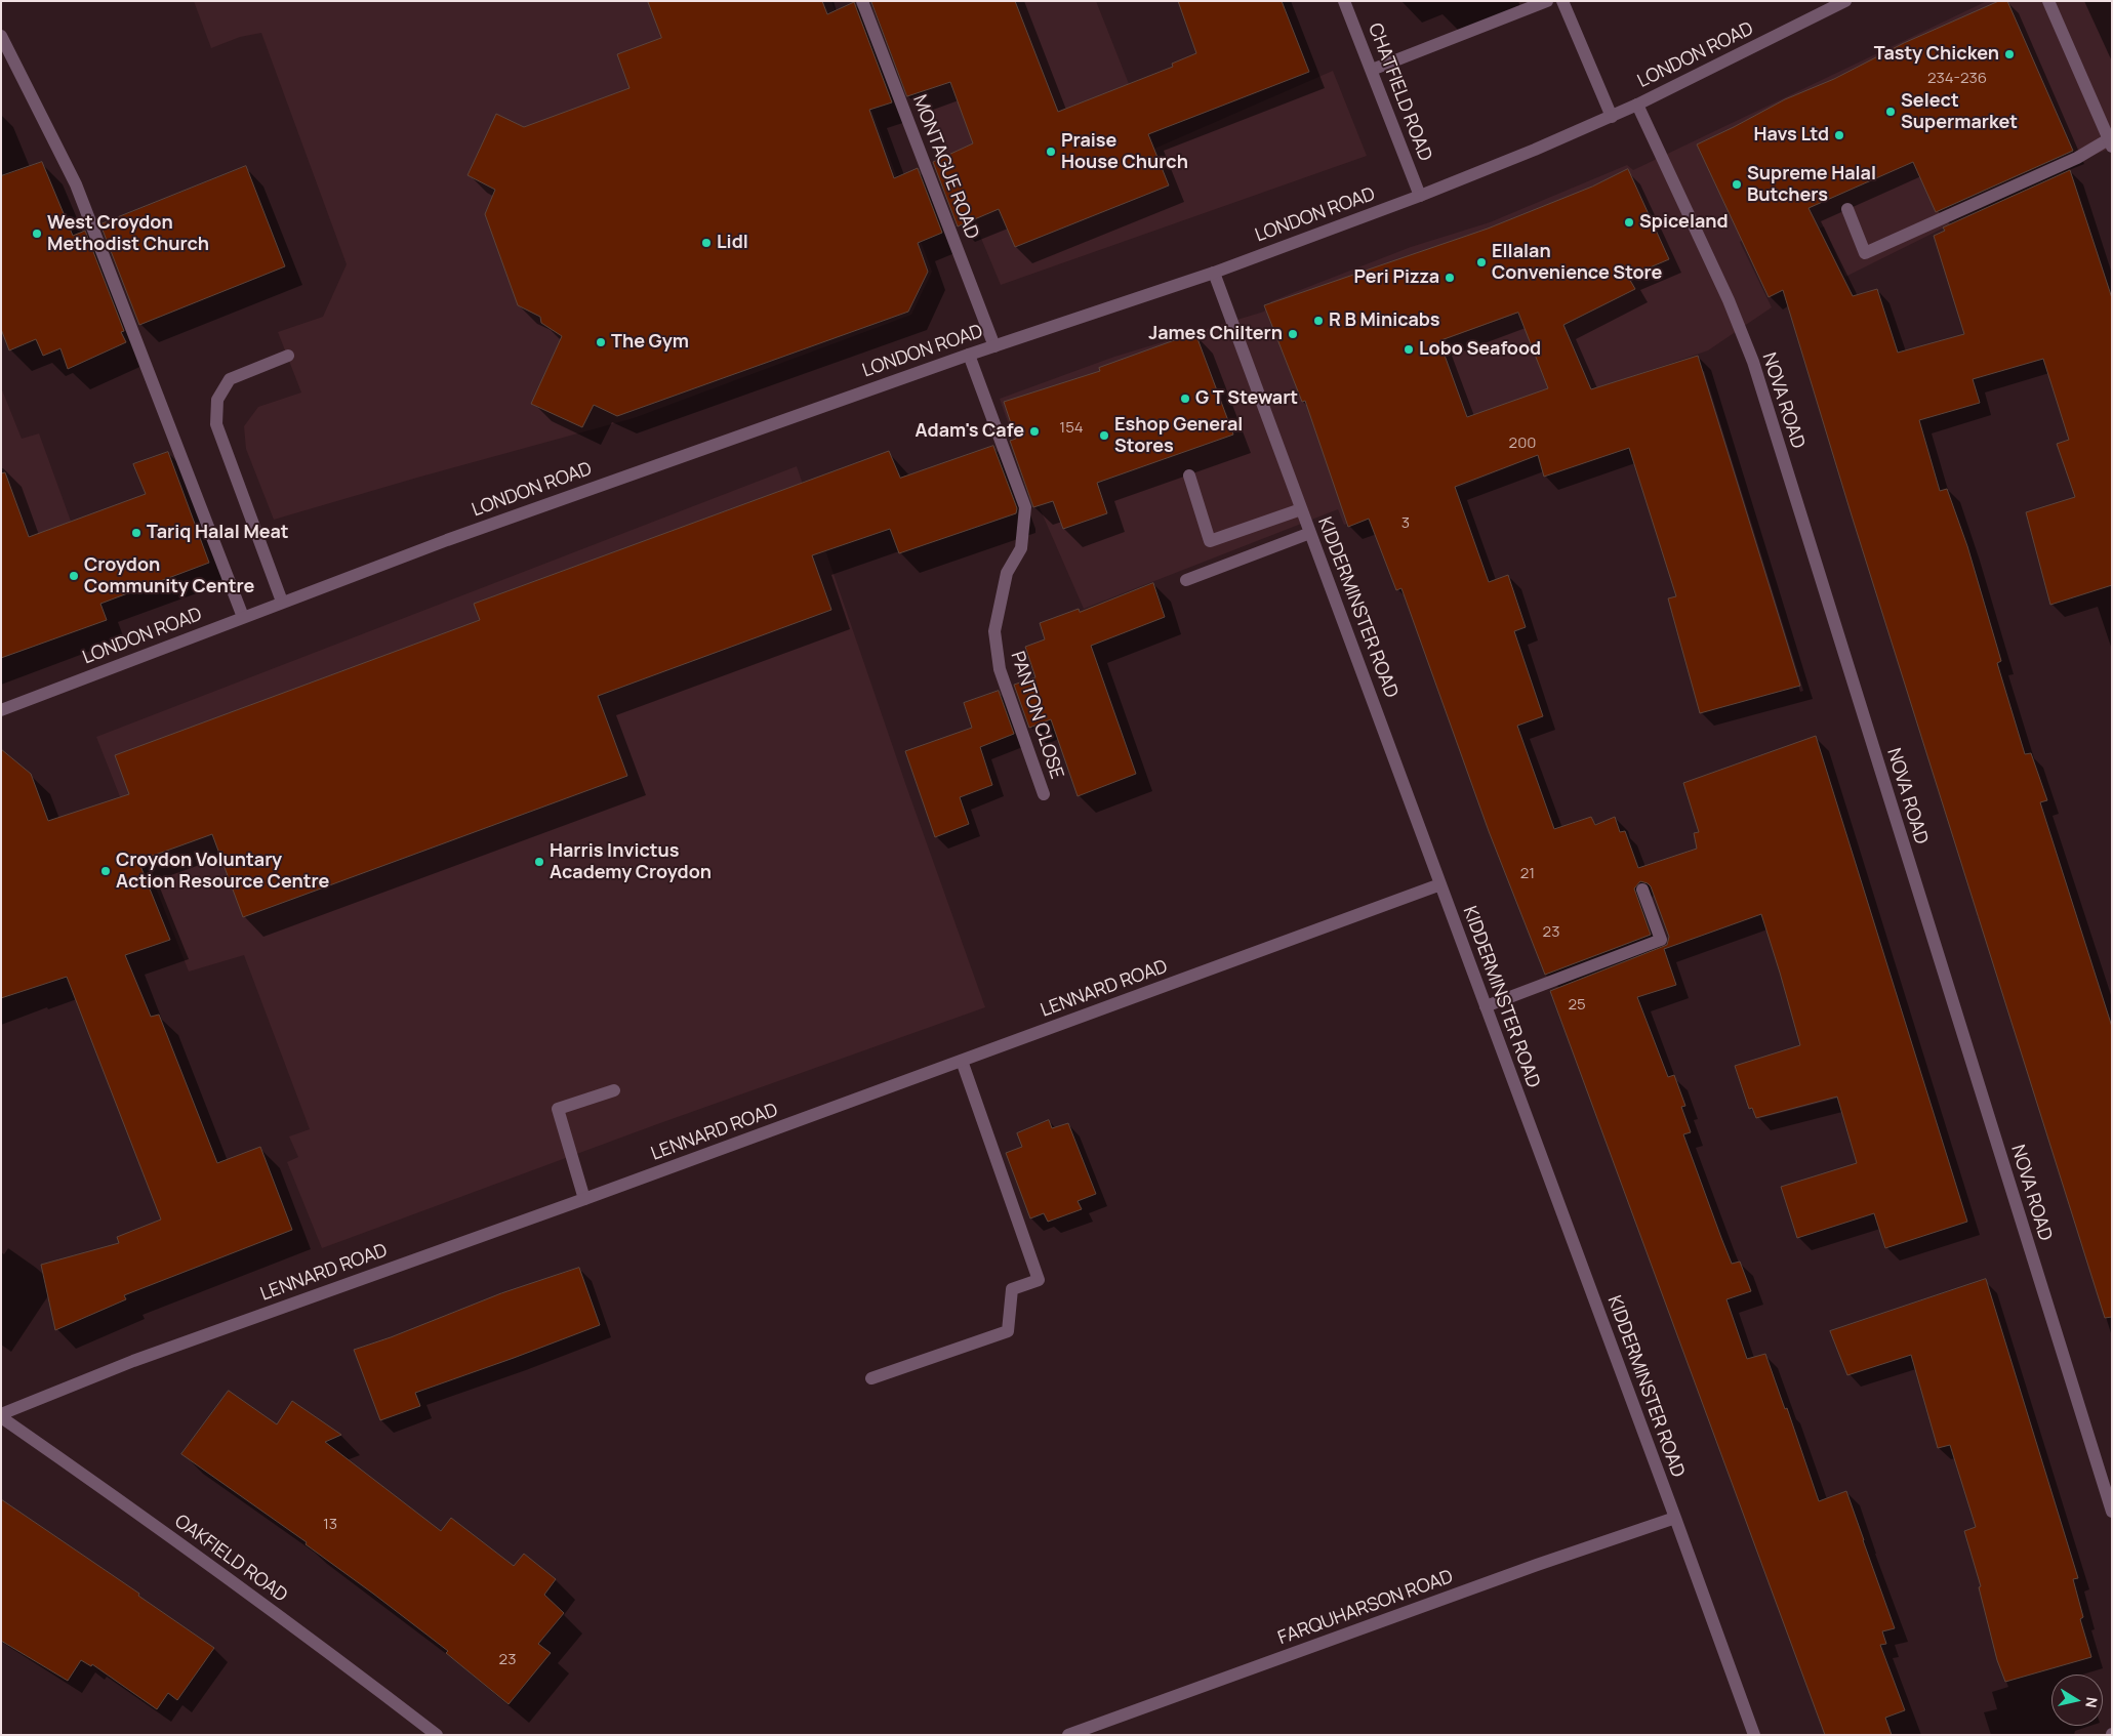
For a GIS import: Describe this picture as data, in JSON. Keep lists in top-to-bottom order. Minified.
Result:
{"streets":{"street":["LONDON ROAD","CHATFIELD ROAD","MONTAGUE ROAD","NOVA ROAD","KIDDERMINSTER ROAD","PANTON CLOSE","LENNARD ROAD","OAKFIELD ROAD","FARQUHARSON ROAD"]},"crossings":[["LONDON ROAD","CHATFIELD ROAD"],["LONDON ROAD","MONTAGUE ROAD"],["LONDON ROAD","NOVA ROAD"],["LONDON ROAD","KIDDERMINSTER ROAD"],["LONDON ROAD","PANTON CLOSE"],["KIDDERMINSTER ROAD","LENNARD ROAD"],["KIDDERMINSTER ROAD","FARQUHARSON ROAD"],["LENNARD ROAD","OAKFIELD ROAD"]],"places":["Tasty Chicken","Select Supermarket","Havs Ltd","Praise House Church","Supreme Halal Butchers","Spiceland","West Croydon Methodist Church","Lidl","Ellalan Convenience Store","Peri Pizza","R B Minicabs","James Chiltern","The Gym","Lobo Seafood","G T Stewart","Adam's Cafe","Eshop General Stores","Tariq Halal Meat","Croydon Community Centre","Harris Invictus Academy Croydon","Croydon Voluntary Action Resource Centre"],"house_numbers":["234-236","154","200","3","21","23","25","13","23"],"north":"right"}
